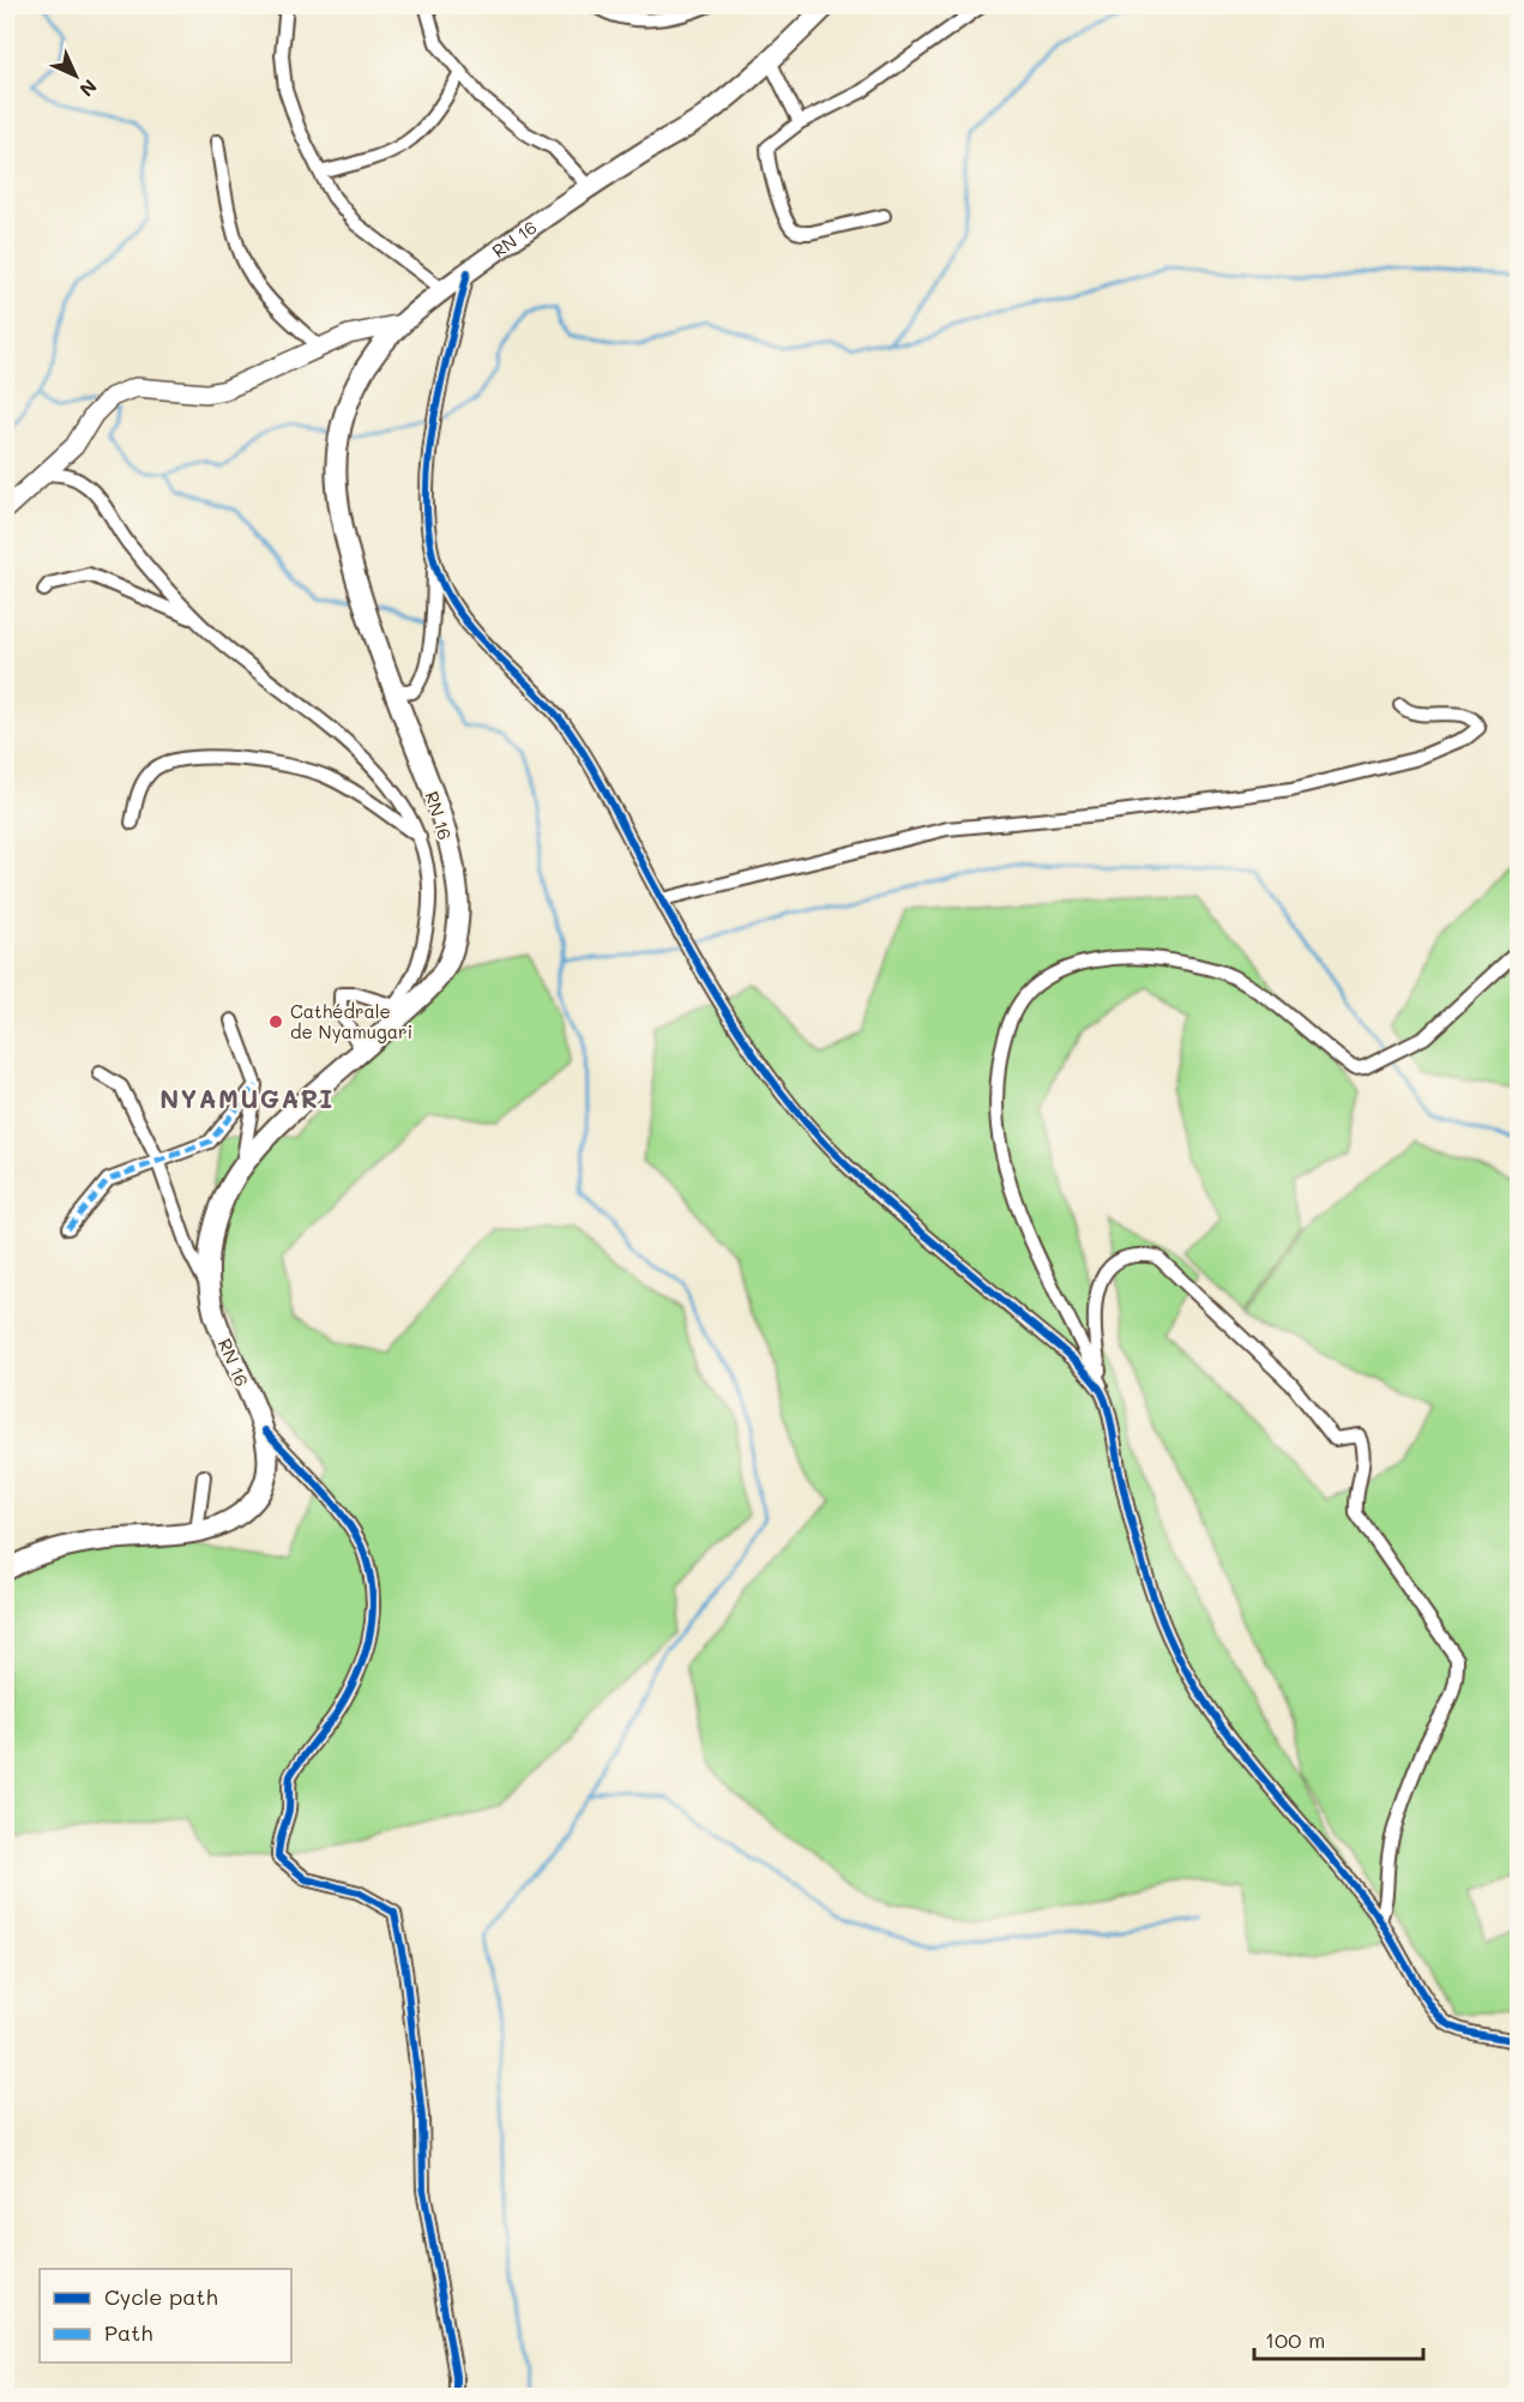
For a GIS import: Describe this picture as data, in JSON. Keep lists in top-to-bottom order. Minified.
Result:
{"streets":{"main road":["RN 16"]},"districts":["NYAMUGARI"],"places":["Cathédrale de Nyamugari"],"legend":["Cycle path","Path"],"scale_bar":"100 m","north":"bottom right"}
